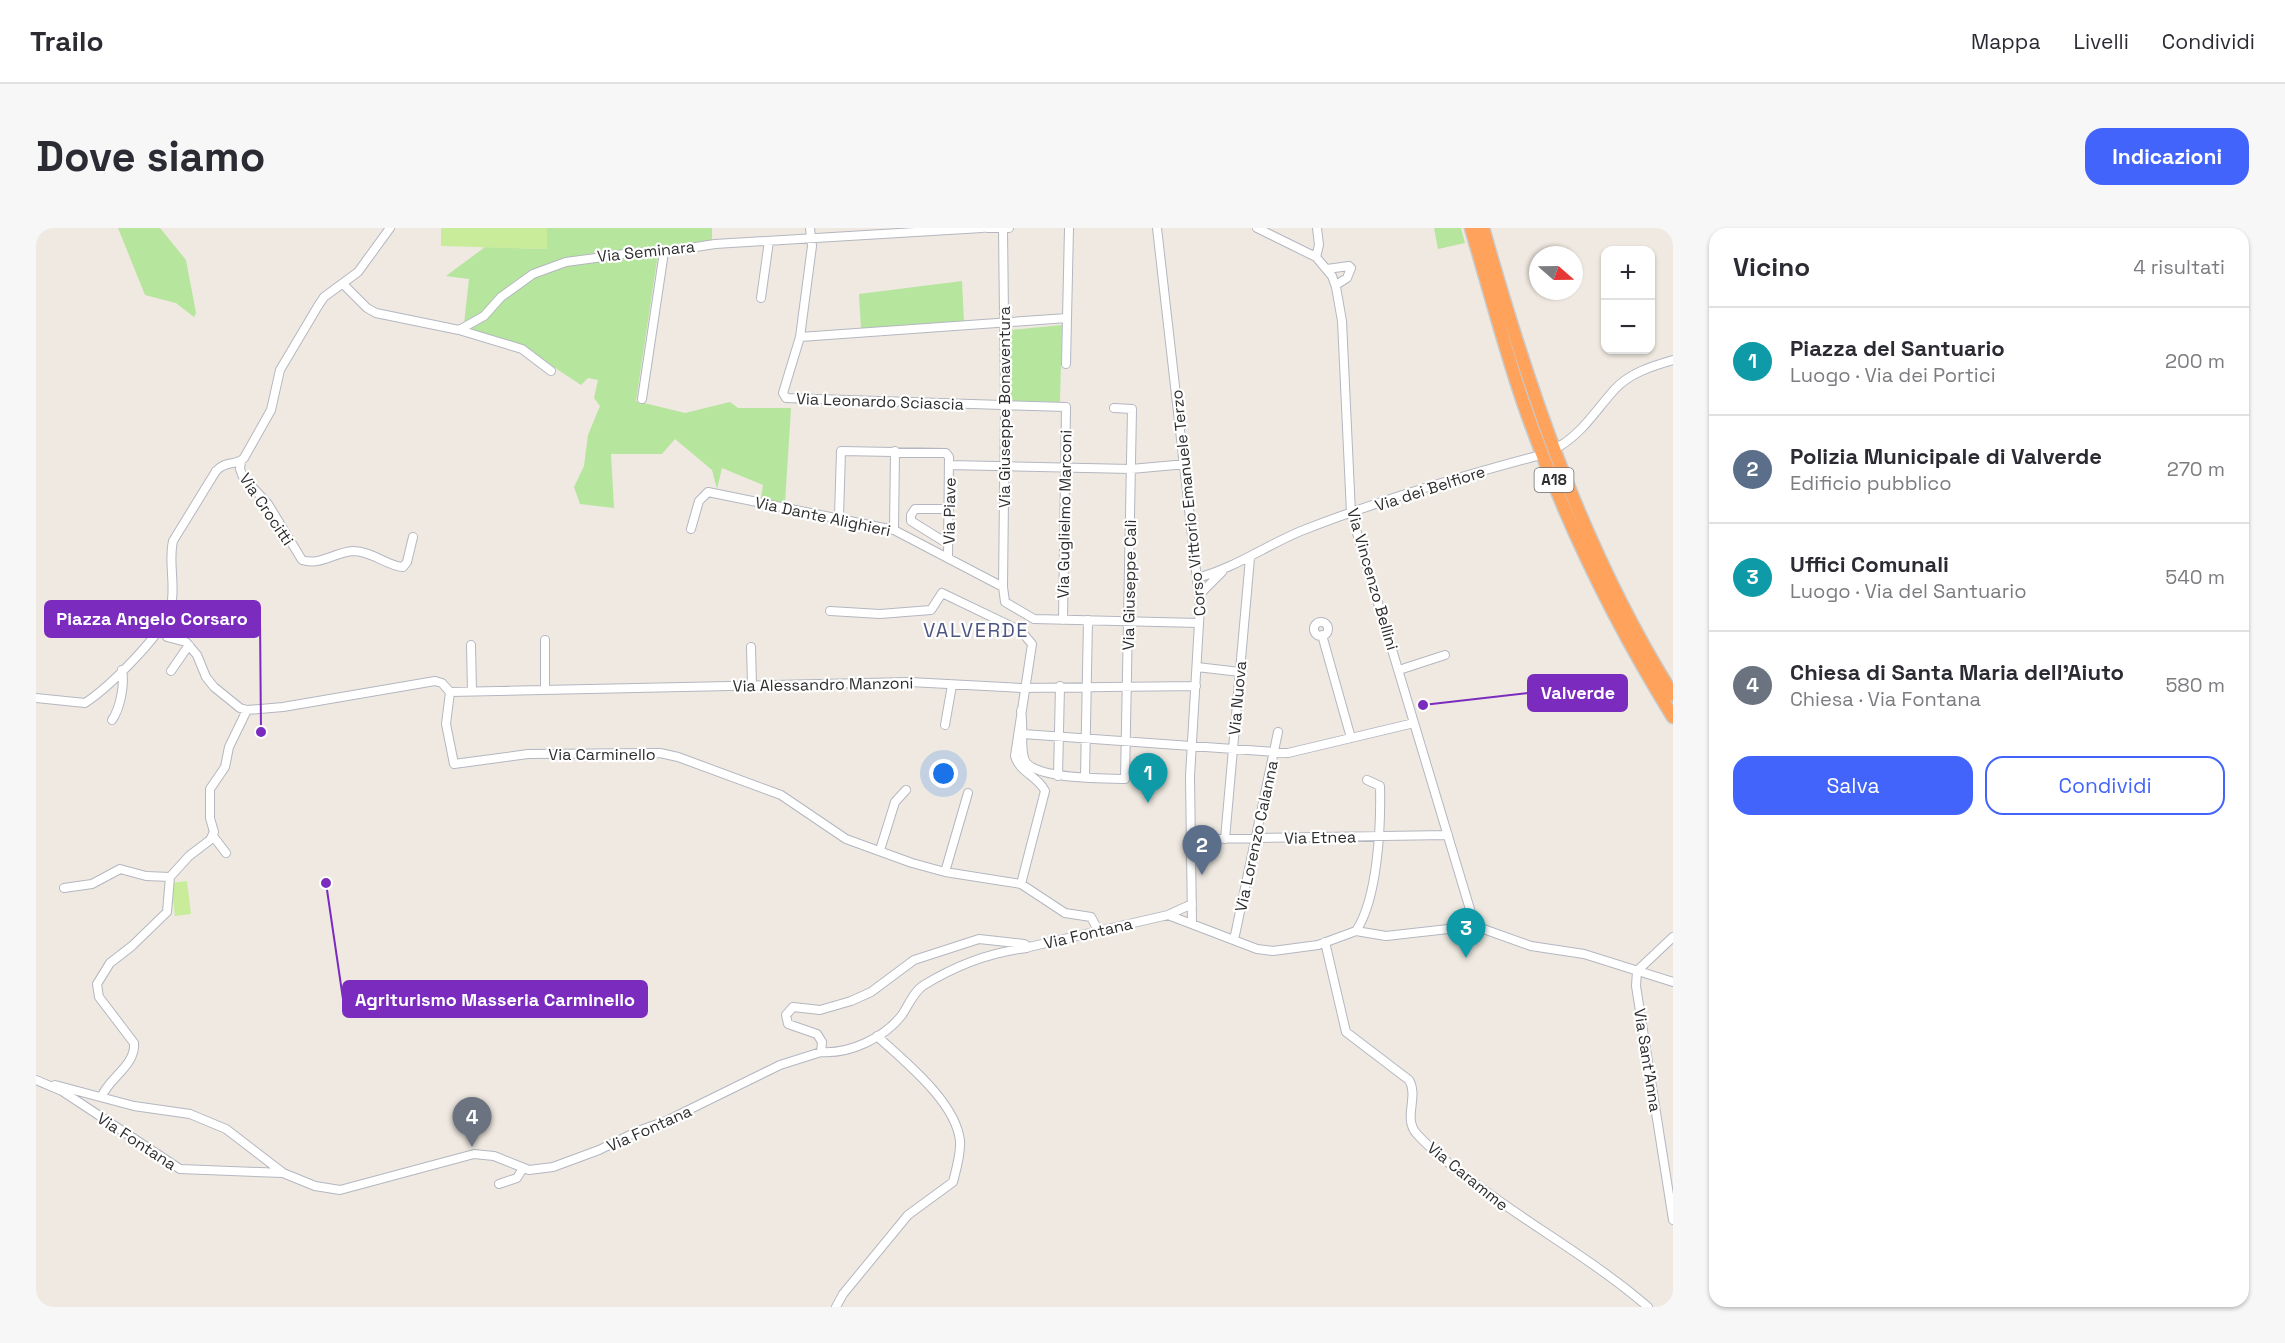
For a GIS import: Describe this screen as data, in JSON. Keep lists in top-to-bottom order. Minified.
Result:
{"streets":{"highway":["A18"],"street":["Via Seminara","Via Leonardo Sciascia","Via Giuseppe Bonaventura","Via dei Belfiore","Corso Vittorio Emanuele Terzo","Via Crocitti","Via Piave","Via Guglielmo Marconi","Via Dante Alighieri","Via Vincenzo Bellini","Via Giuseppe Calì","Via Alessandro Manzoni","Via Nuova","Via Carminello","Via Lorenzo Calanna","Via Etnea","Via Fontana","Via Sant'Anna","Via Caramme"]},"crossings":[["Via Seminara","Via Leonardo Sciascia"],["Via Leonardo Sciascia","Via Giuseppe Bonaventura"],["Via Leonardo Sciascia","Via Guglielmo Marconi"],["Via Giuseppe Bonaventura","Via Dante Alighieri"],["Via dei Belfiore","Via Vincenzo Bellini"],["Via dei Belfiore","Via Nuova"],["Corso Vittorio Emanuele Terzo","Via Alessandro Manzoni"],["Corso Vittorio Emanuele Terzo","Via Etnea"],["Corso Vittorio Emanuele Terzo","Via Fontana"],["Via Piave","Via Dante Alighieri"],["Via Vincenzo Bellini","Via Etnea"],["Via Giuseppe Calì","Via Alessandro Manzoni"],["Via Alessandro Manzoni","Via Carminello"],["Via Nuova","Via Etnea"],["Via Carminello","Via Fontana"],["Via Lorenzo Calanna","Via Etnea"]],"districts":["VALVERDE"],"places":["Valverde","Piazza Angelo Corsaro","Agriturismo Masseria Carminello"],"north":"right","page":{"header":"Trailo","nav":["Mappa","Livelli","Condividi"],"buttons":["Indicazioni",["Salva","Condividi"]],"title":"Dove siamo","heading":["Vicino","4 risultati"],"map_buttons":["+","−"],"list":[{"mark":"1","name":"Piazza del Santuario","note":"Luogo · Via dei Portici","value":"200 m"},{"mark":"2","name":"Polizia Municipale di Valverde","note":"Edificio pubblico","value":"270 m"},{"mark":"3","name":"Uffici Comunali","note":"Luogo · Via del Santuario","value":"540 m"},{"mark":"4","name":"Chiesa di Santa Maria dell'Aiuto","note":"Chiesa · Via Fontana","value":"580 m"}],"pins":["1","2","3","4"]}}
